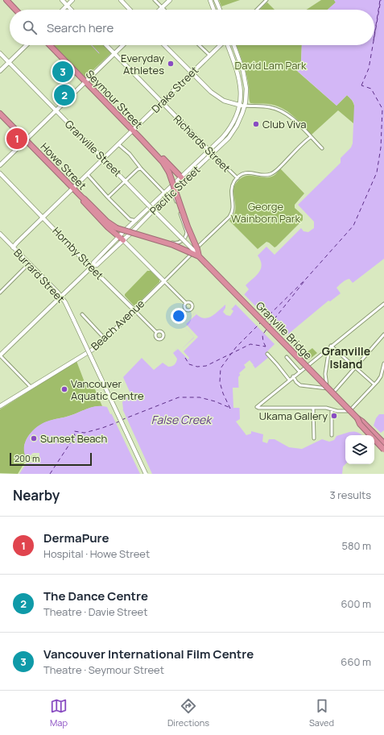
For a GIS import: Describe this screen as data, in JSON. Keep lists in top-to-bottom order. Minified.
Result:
{"streets":{"highway":["Seymour Street","Howe Street","Granville Bridge"],"main road":["Drake Street","Richards Street","Granville Street","Pacific Street","Hornby Street","Burrard Street","Beach Avenue"]},"crossings":[["Drake Street","Seymour Street"],["Drake Street","Richards Street"],["Drake Street","Granville Street"],["Drake Street","Howe Street"],["Drake Street","Hornby Street"],["Drake Street","Burrard Street"],["Seymour Street","Granville Bridge"],["Richards Street","Pacific Street"],["Richards Street","Beach Avenue"],["Granville Street","Granville Bridge"],["Howe Street","Granville Bridge"],["Pacific Street","Hornby Street"],["Pacific Street","Burrard Street"],["Hornby Street","Beach Avenue"]],"districts":["Granville Island"],"water":["False Creek"],"parks":["David Lam Park","George Wainborn Park"],"places":["Everyday Athletes","Club Viva","Vancouver Aquatic Centre","Ukama Gallery","Sunset Beach"],"scale_bar":"200 m","page":{"search":"Search here","pins":["3","2","1"],"scale":"200 m","heading":["Nearby","3 results"],"list":[{"mark":"1","name":"DermaPure","note":"Hospital · Howe Street","value":"580 m"},{"mark":"2","name":"The Dance Centre","note":"Theatre · Davie Street","value":"600 m"},{"mark":"3","name":"Vancouver International Film Centre","note":"Theatre · Seymour Street","value":"660 m"}],"nav":["Map","Directions","Saved"]}}
